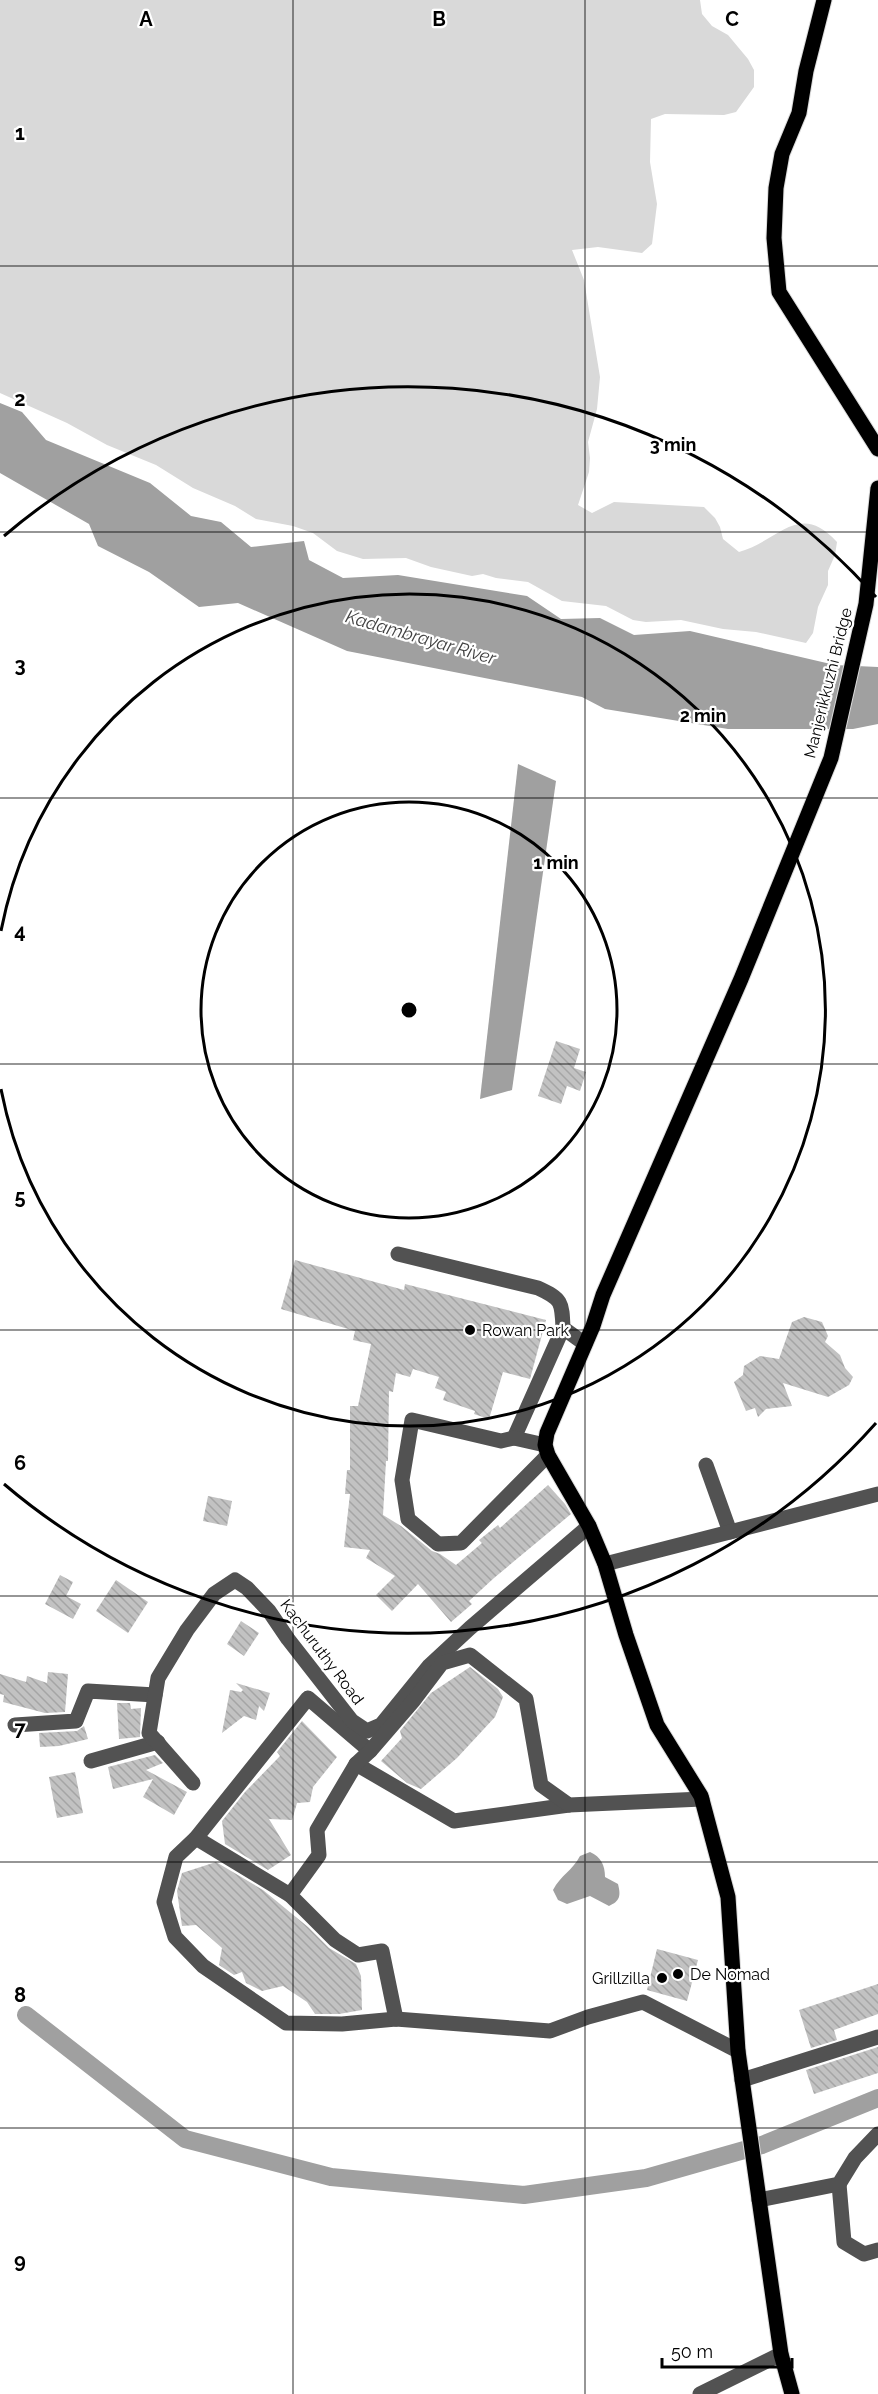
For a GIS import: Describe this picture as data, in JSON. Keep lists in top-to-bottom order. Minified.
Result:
{"streets":{"main road":["Manjerikkuzhi Bridge"],"street":["Kachuruthy Road"]},"water":["Kadambrayar River"],"places":["Rowan Park","De Nomad","Grillzilla"],"scale_bar":"50 m","grid":{"columns":["A","B","C"],"rows":["1","2","3","4","5","6","7","8","9"]},"rings":["3 min","2 min","1 min"]}
